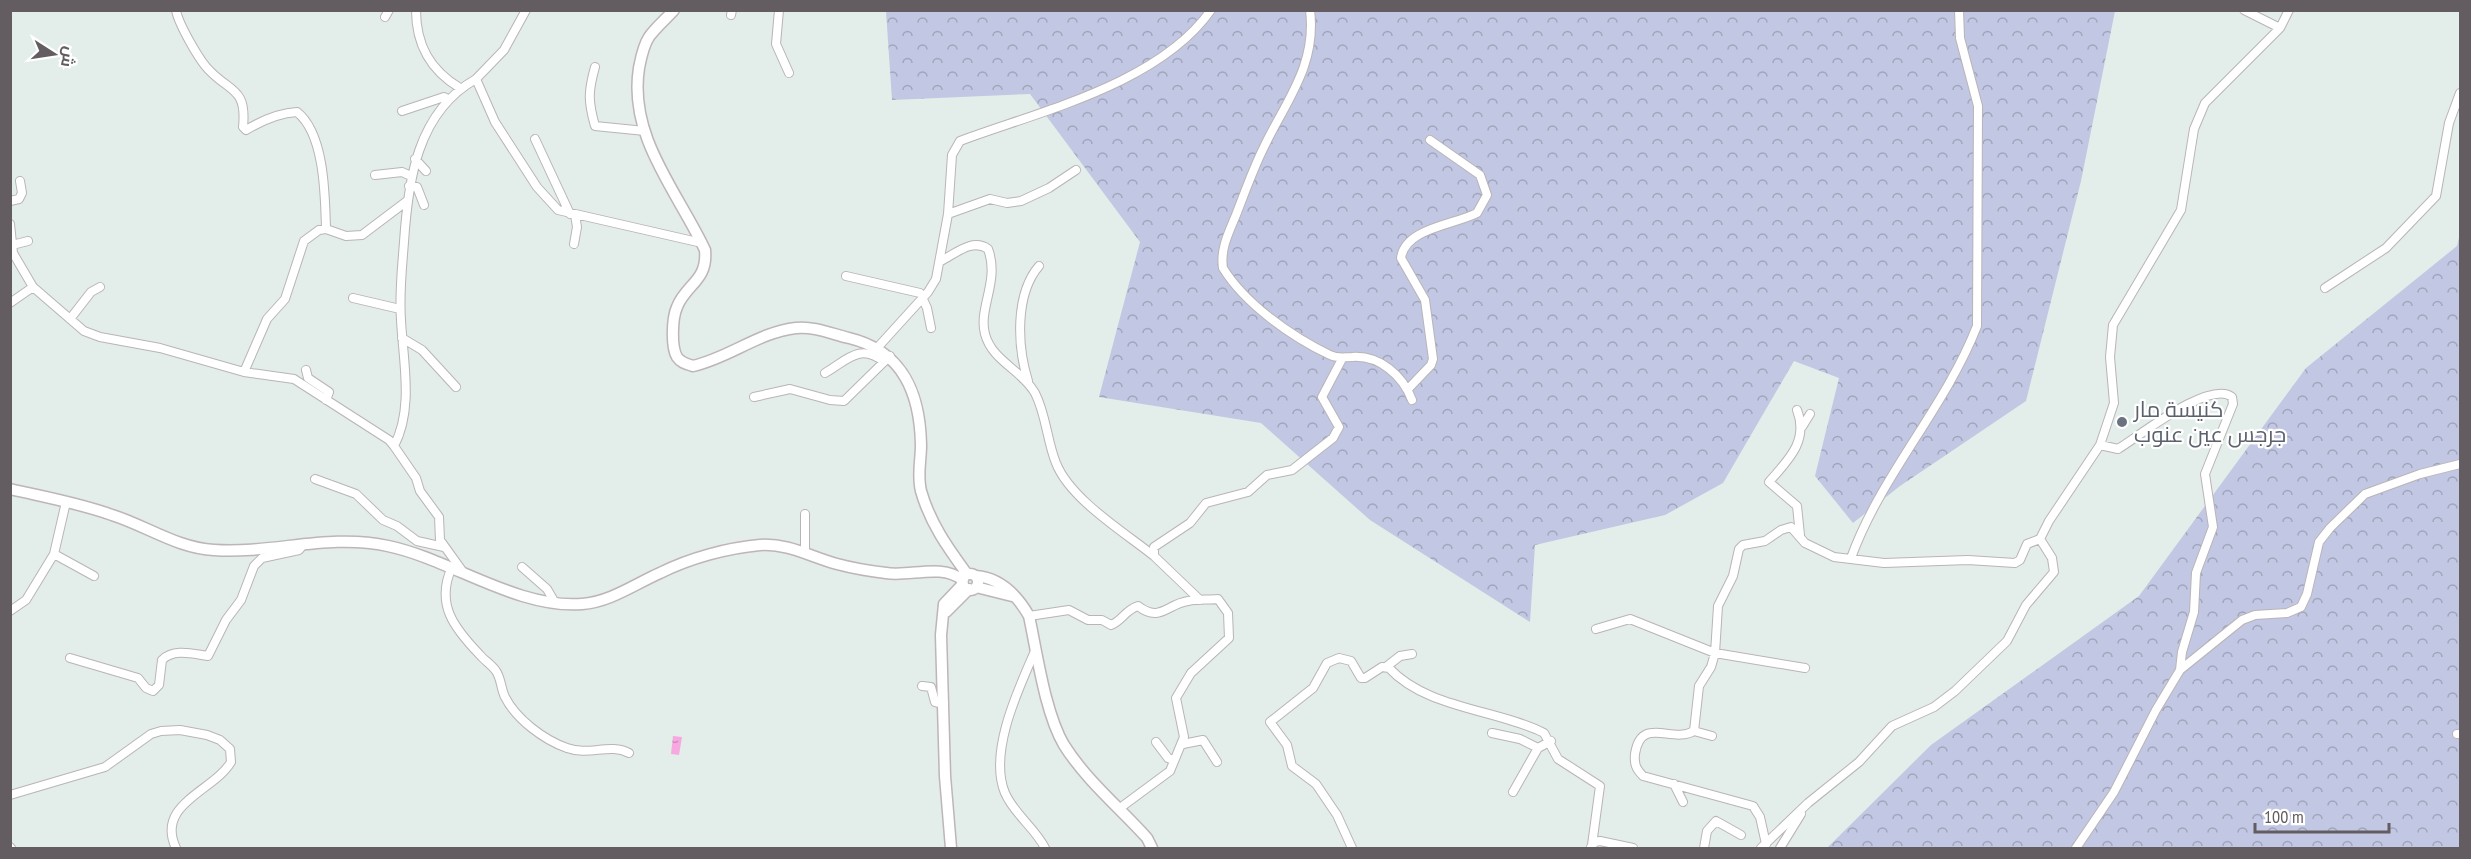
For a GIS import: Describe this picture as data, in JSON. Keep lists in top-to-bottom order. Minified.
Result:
{"places":["كنيسة مار جرجس عين عنوب"],"scale_bar":"100 m","north":"right"}
